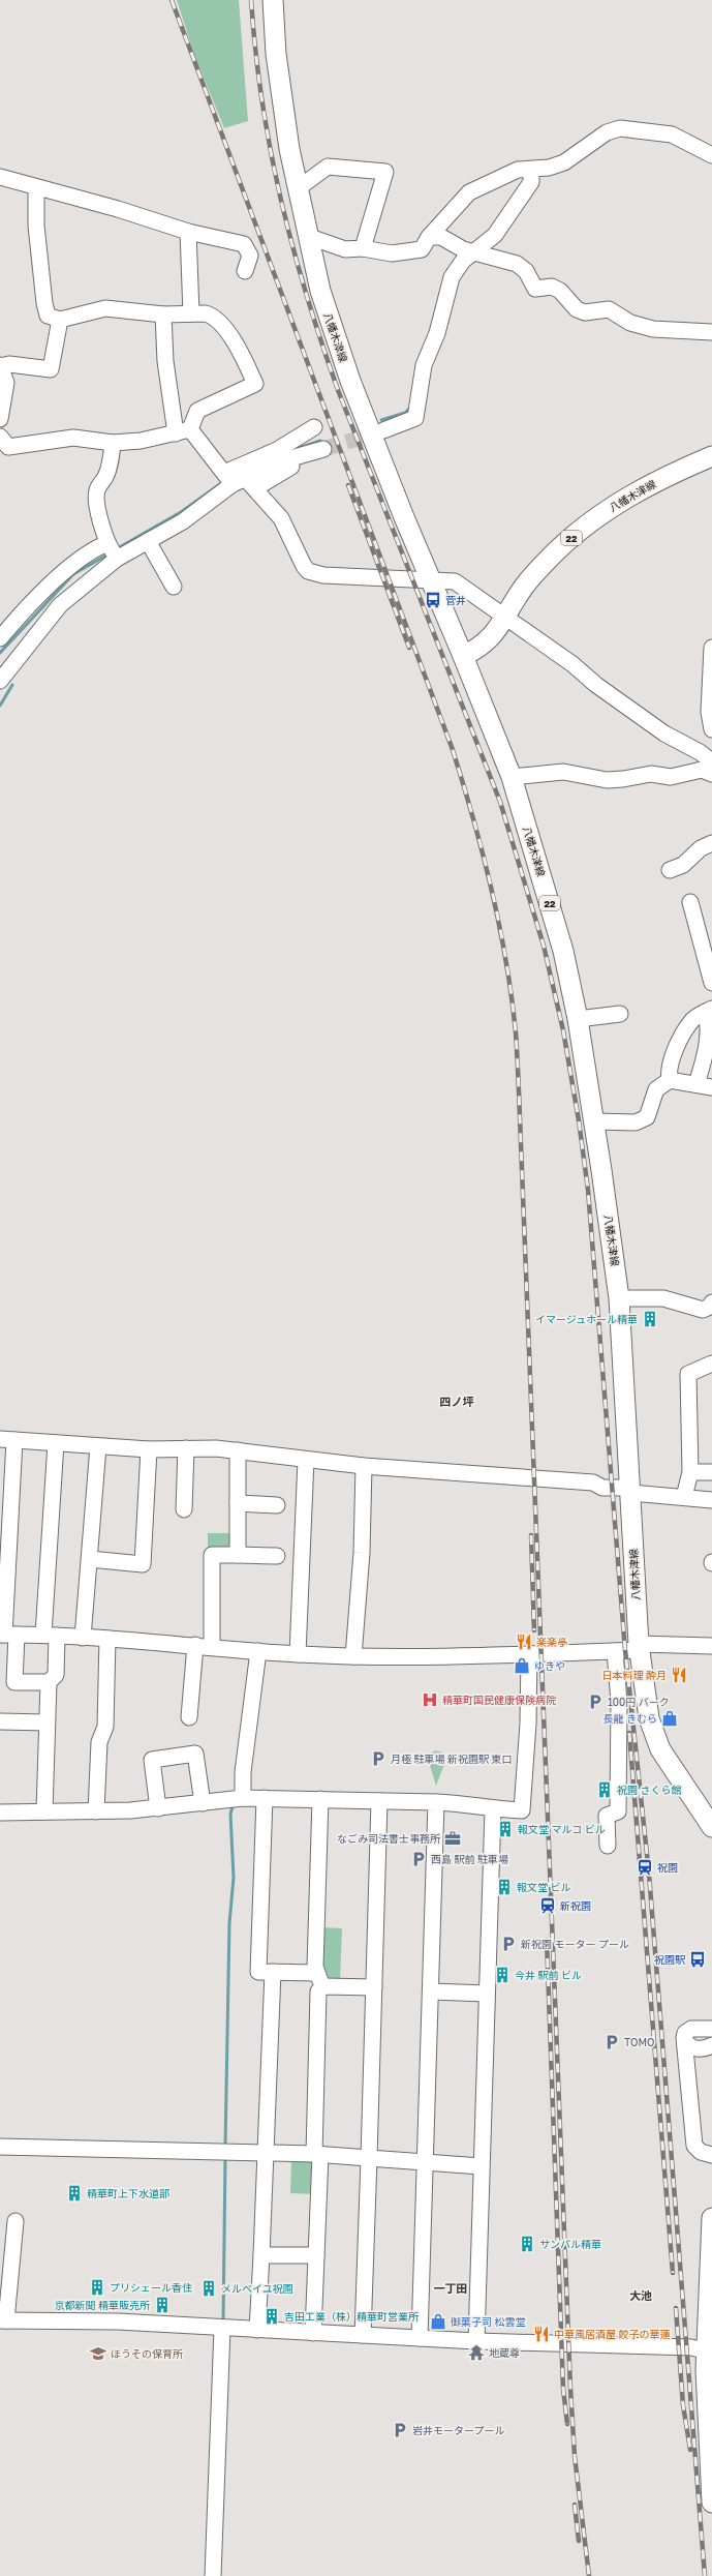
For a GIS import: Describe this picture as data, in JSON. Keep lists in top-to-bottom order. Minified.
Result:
{"streets":{"main road":["八幡木津線","22"]},"districts":["四ノ坪","一丁田","大池"],"places":{"bus stop":["菅井","祝園駅"],"building":["イマージュホール精華","祝園 さくら館","報文堂 マルコ ビル","報文堂 ビル","今井 駅前 ビル","精華町上下水道部","サンパル精華","プリシェール香住","メルベイユ祝園","京都新聞 精華販売所","吉田工業（株）精華町営業所"],"restaurant":["楽楽亭","日本料理 酔月","中華風居酒屋 餃子の華蓮"],"shop":["ゆきや","長龍 きむら","御菓子司 松雲堂"],"hospital":["精華町国民健康保険病院"],"parking":["100円 パーク","月極 駐車場 新祝園駅 東口","西島 駅前 駐車場","新祝園 モーター プール","TOMO","岩井モータープール"],"office":["なごみ司法書士事務所"],"station":["祝園","新祝園"],"temple":["地蔵尊"],"school or university":["ほうその保育所"]}}
